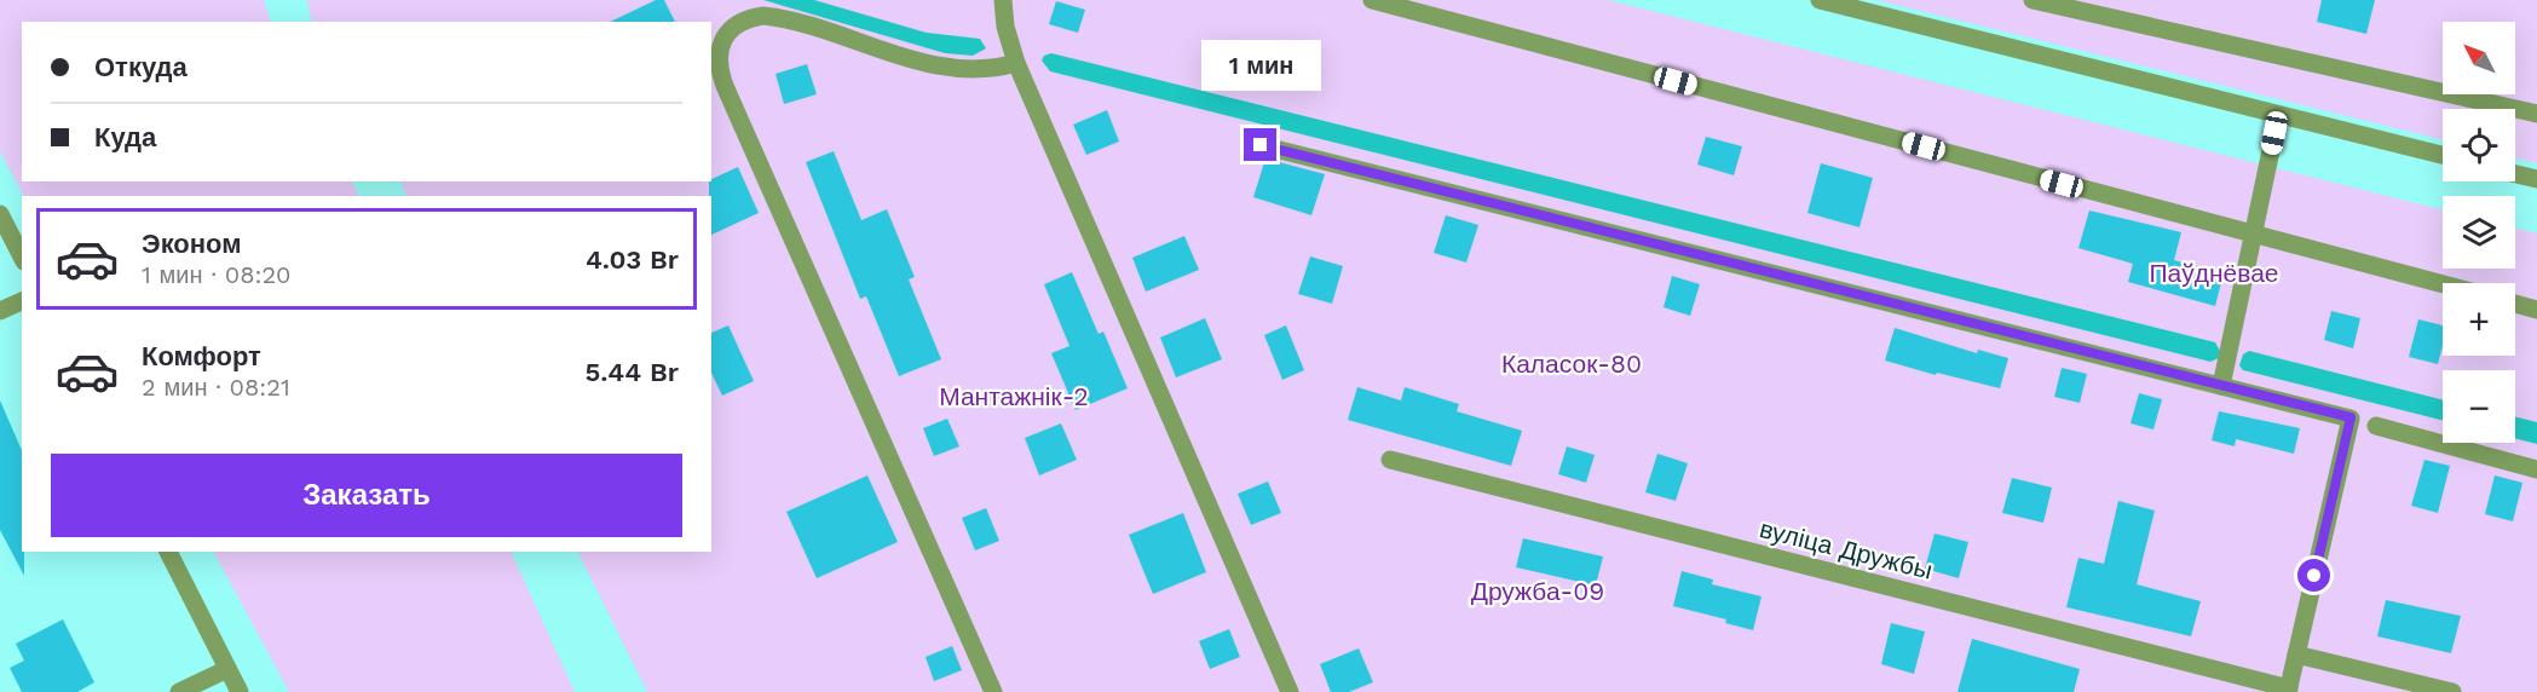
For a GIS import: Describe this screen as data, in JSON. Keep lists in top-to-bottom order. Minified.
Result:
{"streets":{"street":["вуліца Дружбы"]},"parks":["Паўднёвае","Каласок-80","Мантажнік-2","Дружба-09"],"north":"top left","page":{"map_buttons":["+","−"],"banner":["Откуда","Куда"],"bubble":"1 мин","list":[{"name":"Эконом","note":"1 мин · 08:20","value":"4.03 Br"},{"name":"Комфорт","note":"2 мин · 08:21","value":"5.44 Br"}],"buttons":"Заказать"}}
